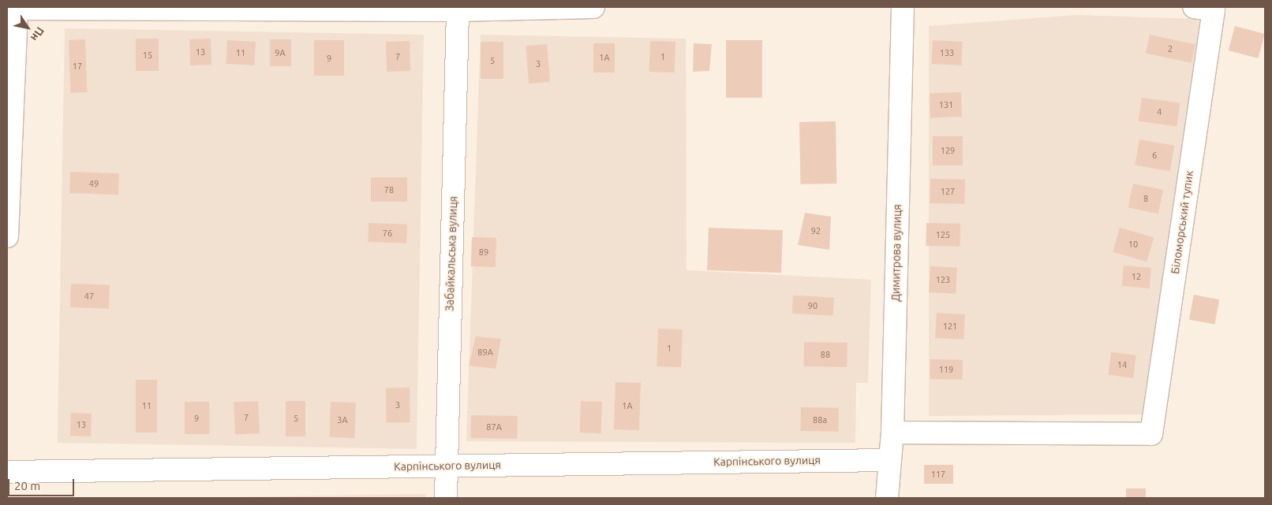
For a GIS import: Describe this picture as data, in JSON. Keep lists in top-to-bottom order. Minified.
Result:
{"streets":{"street":["Біломорський тупик","Димитрова вулиця","Забайкальська вулиця","Карпінського вулиця"]},"crossings":[["Біломорський тупик","Димитрова вулиця"],["Димитрова вулиця","Карпінського вулиця"],["Забайкальська вулиця","Карпінського вулиця"]],"house_numbers":["2","13","11","9А","133","15","7","1","1А","9","5","3","17","131","4","129","6","49","78","127","8","92","76","125","10","89","12","123","47","90","121","1","89А","88","14","119","3","11","1А","7","9","5","3А","88а","13","87А","117"],"scale_bar":"20 m","north":"bottom right"}
